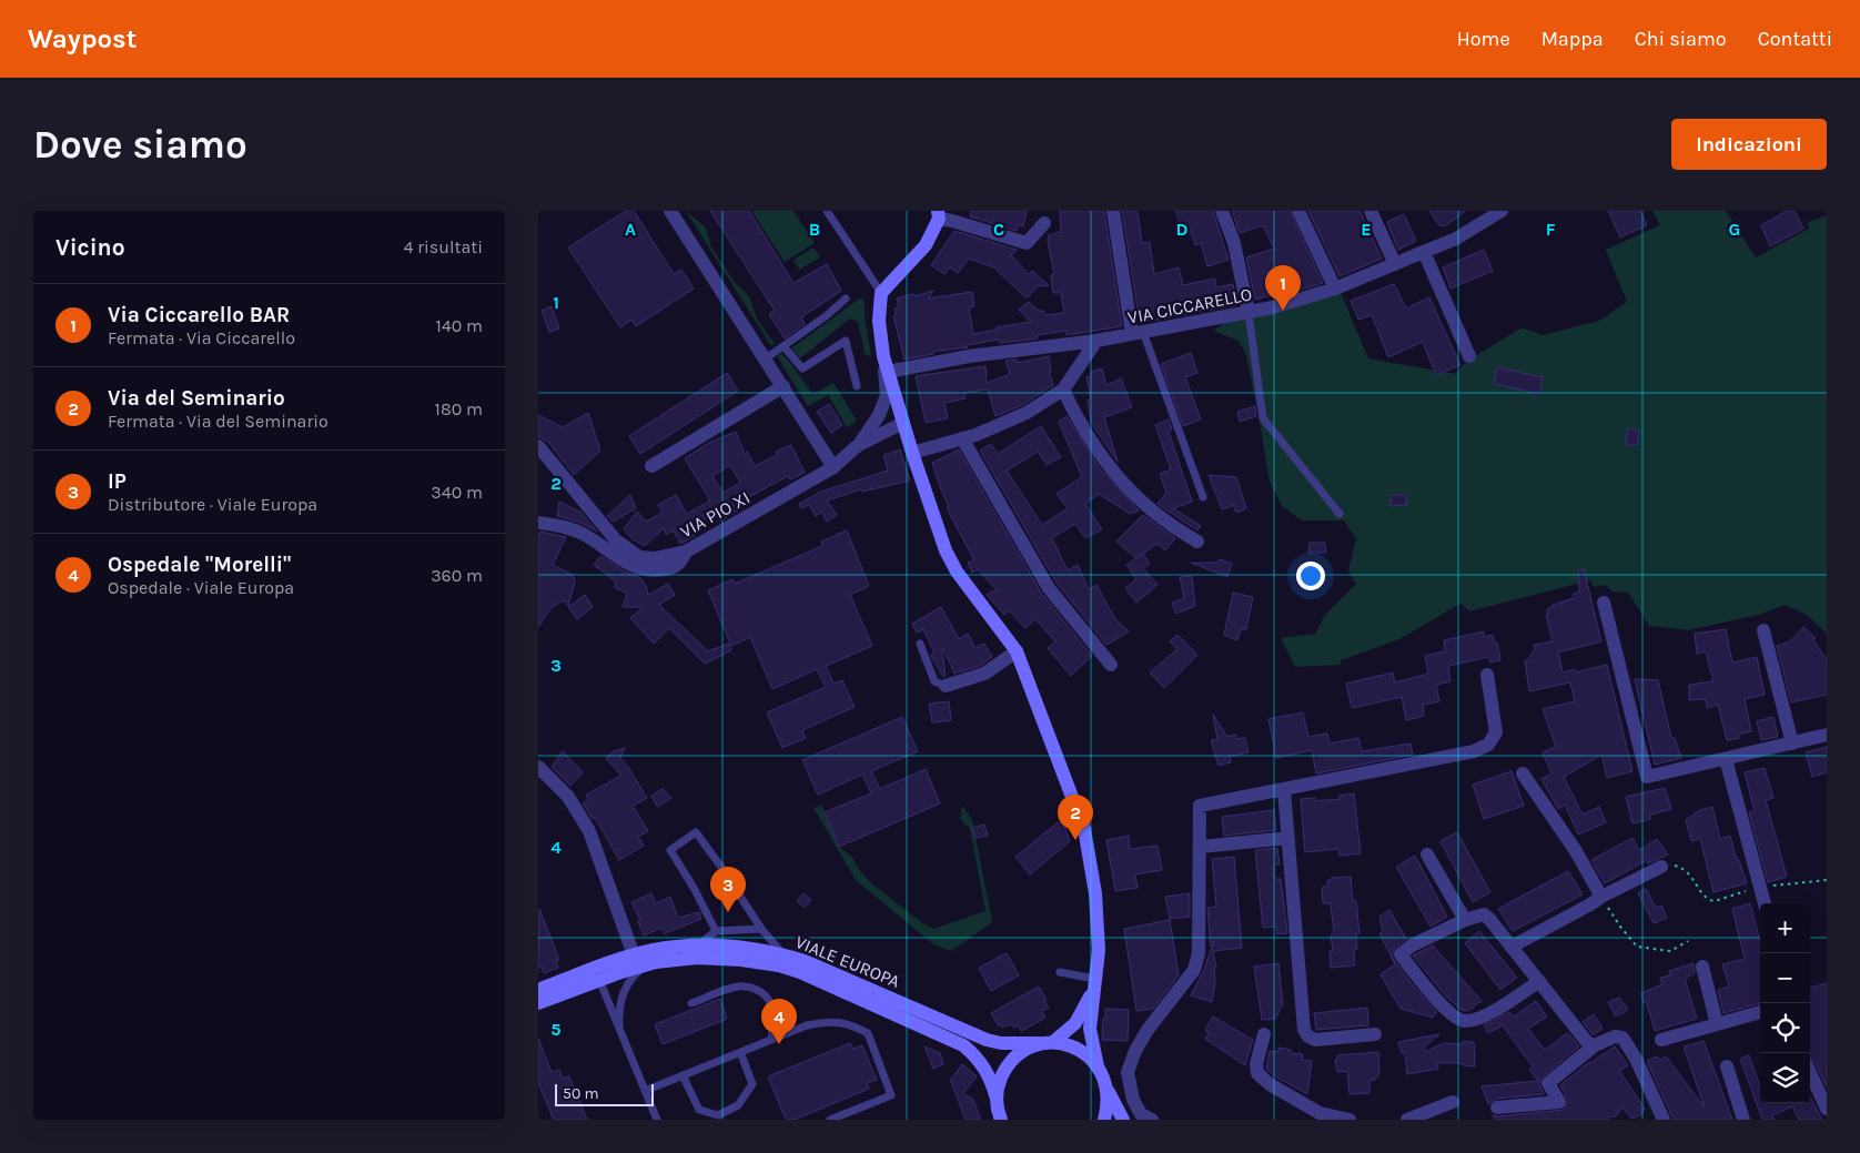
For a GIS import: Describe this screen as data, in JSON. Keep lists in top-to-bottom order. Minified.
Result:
{"streets":{"main road":["VIALE EUROPA"],"street":["VIA CICCARELLO","VIA PIO XI"]},"scale_bar":"50 m","page":{"header":"Waypost","nav":["Home","Mappa","Chi siamo","Contatti"],"buttons":"Indicazioni","title":"Dove siamo","heading":["Vicino","4 risultati"],"pins":["1","2","3","4"],"list":[{"mark":"1","name":"Via Ciccarello BAR","note":"Fermata · Via Ciccarello","value":"140 m"},{"mark":"2","name":"Via del Seminario","note":"Fermata · Via del Seminario","value":"180 m"},{"mark":"3","name":"IP","note":"Distributore · Viale Europa","value":"340 m"},{"mark":"4","name":"Ospedale \"Morelli\"","note":"Ospedale · Viale Europa","value":"360 m"}],"map_buttons":["+","−"],"scale":"50 m"},"grid":{"columns":["A","B","C","D","E","F","G"],"rows":["1","2","3","4","5"]}}
